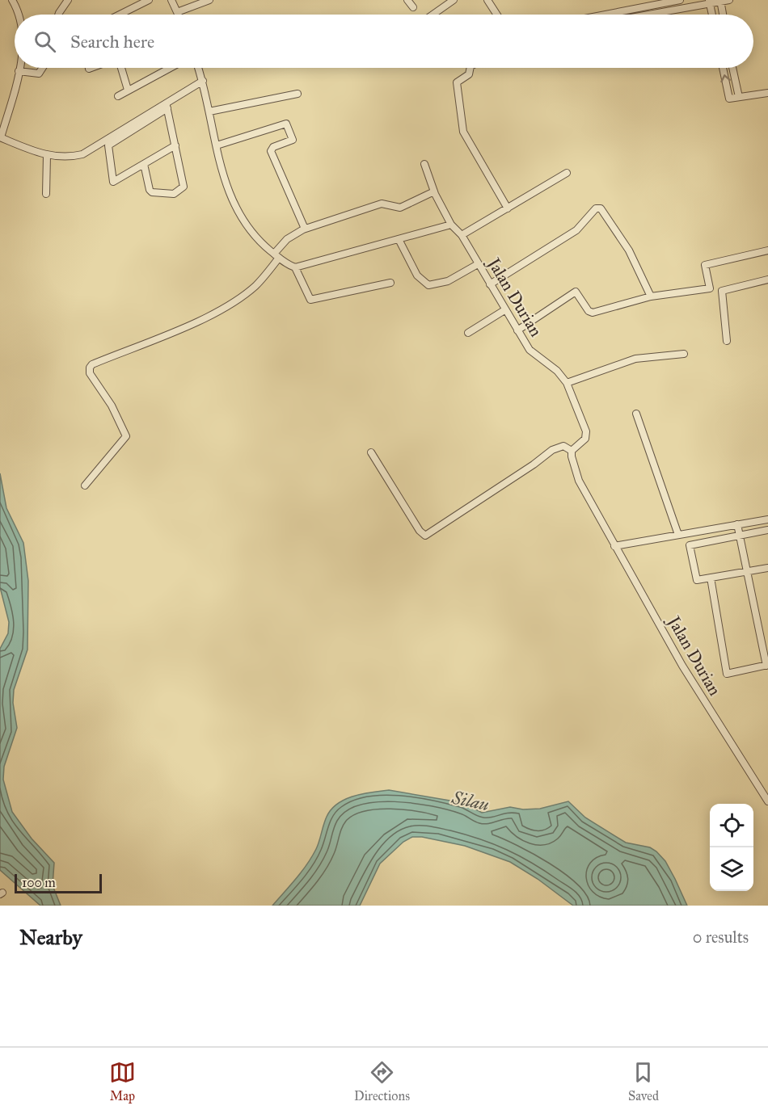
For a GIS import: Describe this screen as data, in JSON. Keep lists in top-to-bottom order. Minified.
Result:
{"streets":{"street":["Jalan Durian"]},"water":["Silau"],"scale_bar":"100 m","page":{"search":"Search here","scale":"100 m","heading":["Nearby","0 results"],"nav":["Map","Directions","Saved"]}}
